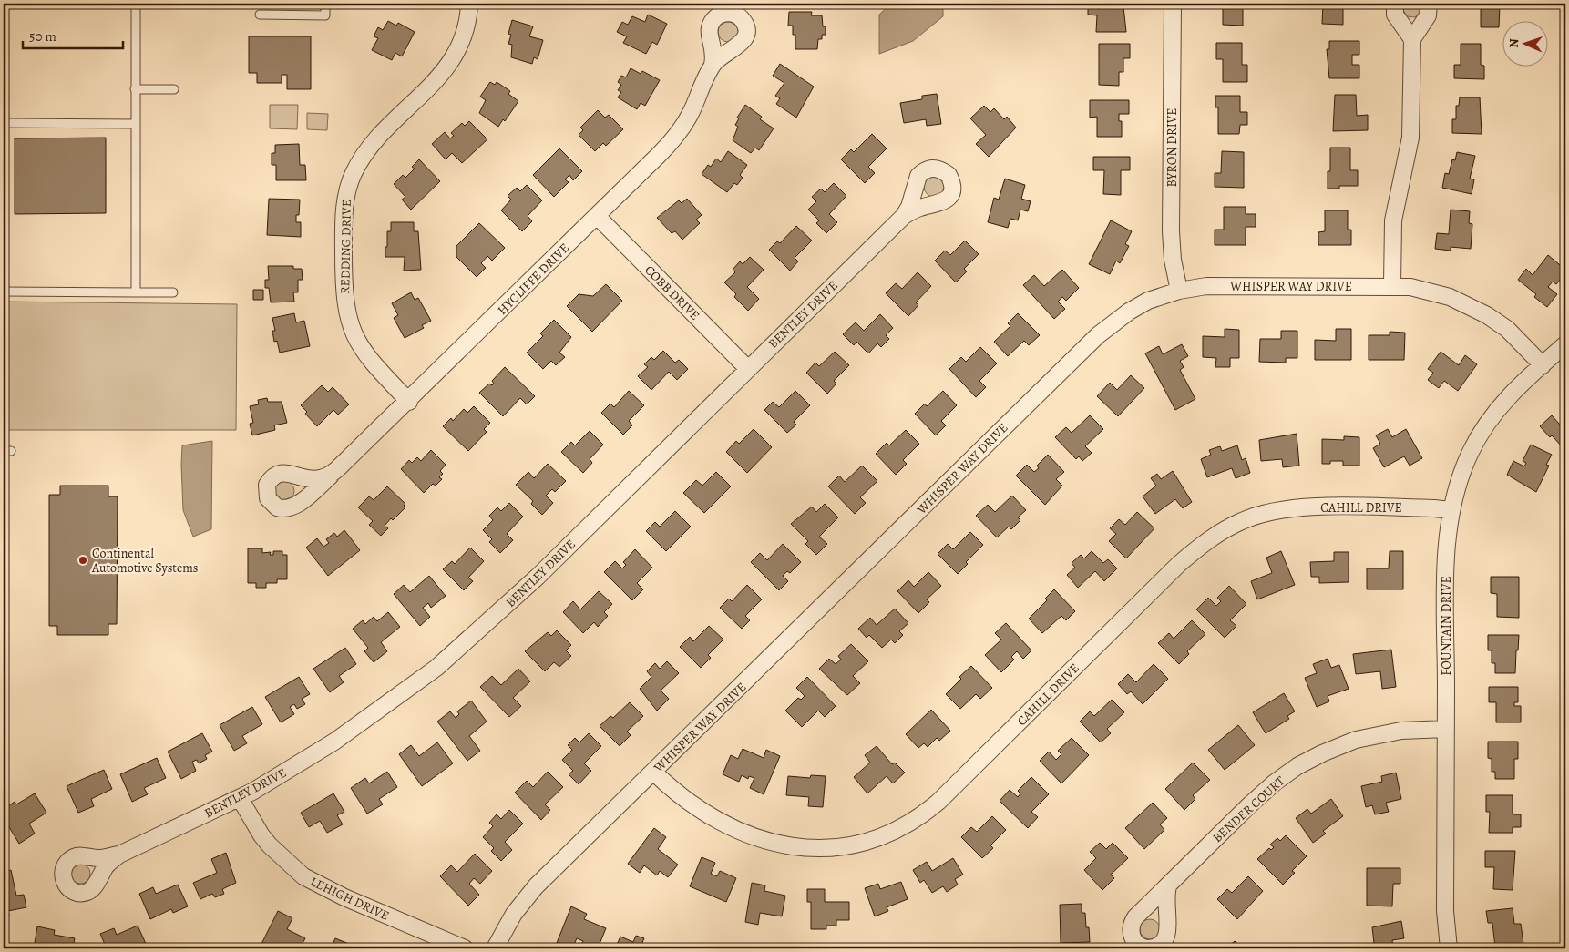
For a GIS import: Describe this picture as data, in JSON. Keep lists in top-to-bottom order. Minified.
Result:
{"streets":{"street":["BYRON DRIVE","REDDING DRIVE","HYCLIFFE DRIVE","WHISPER WAY DRIVE","COBB DRIVE","BENTLEY DRIVE","CAHILL DRIVE","FOUNTAIN DRIVE","BENDER COURT","LEHIGH DRIVE"]},"crossings":[["BYRON DRIVE","WHISPER WAY DRIVE"],["REDDING DRIVE","HYCLIFFE DRIVE"],["HYCLIFFE DRIVE","COBB DRIVE"],["WHISPER WAY DRIVE","CAHILL DRIVE"],["WHISPER WAY DRIVE","FOUNTAIN DRIVE"],["COBB DRIVE","BENTLEY DRIVE"],["BENTLEY DRIVE","LEHIGH DRIVE"],["CAHILL DRIVE","FOUNTAIN DRIVE"],["FOUNTAIN DRIVE","BENDER COURT"]],"places":["Continental Automotive Systems"],"scale_bar":"50 m","north":"left"}
